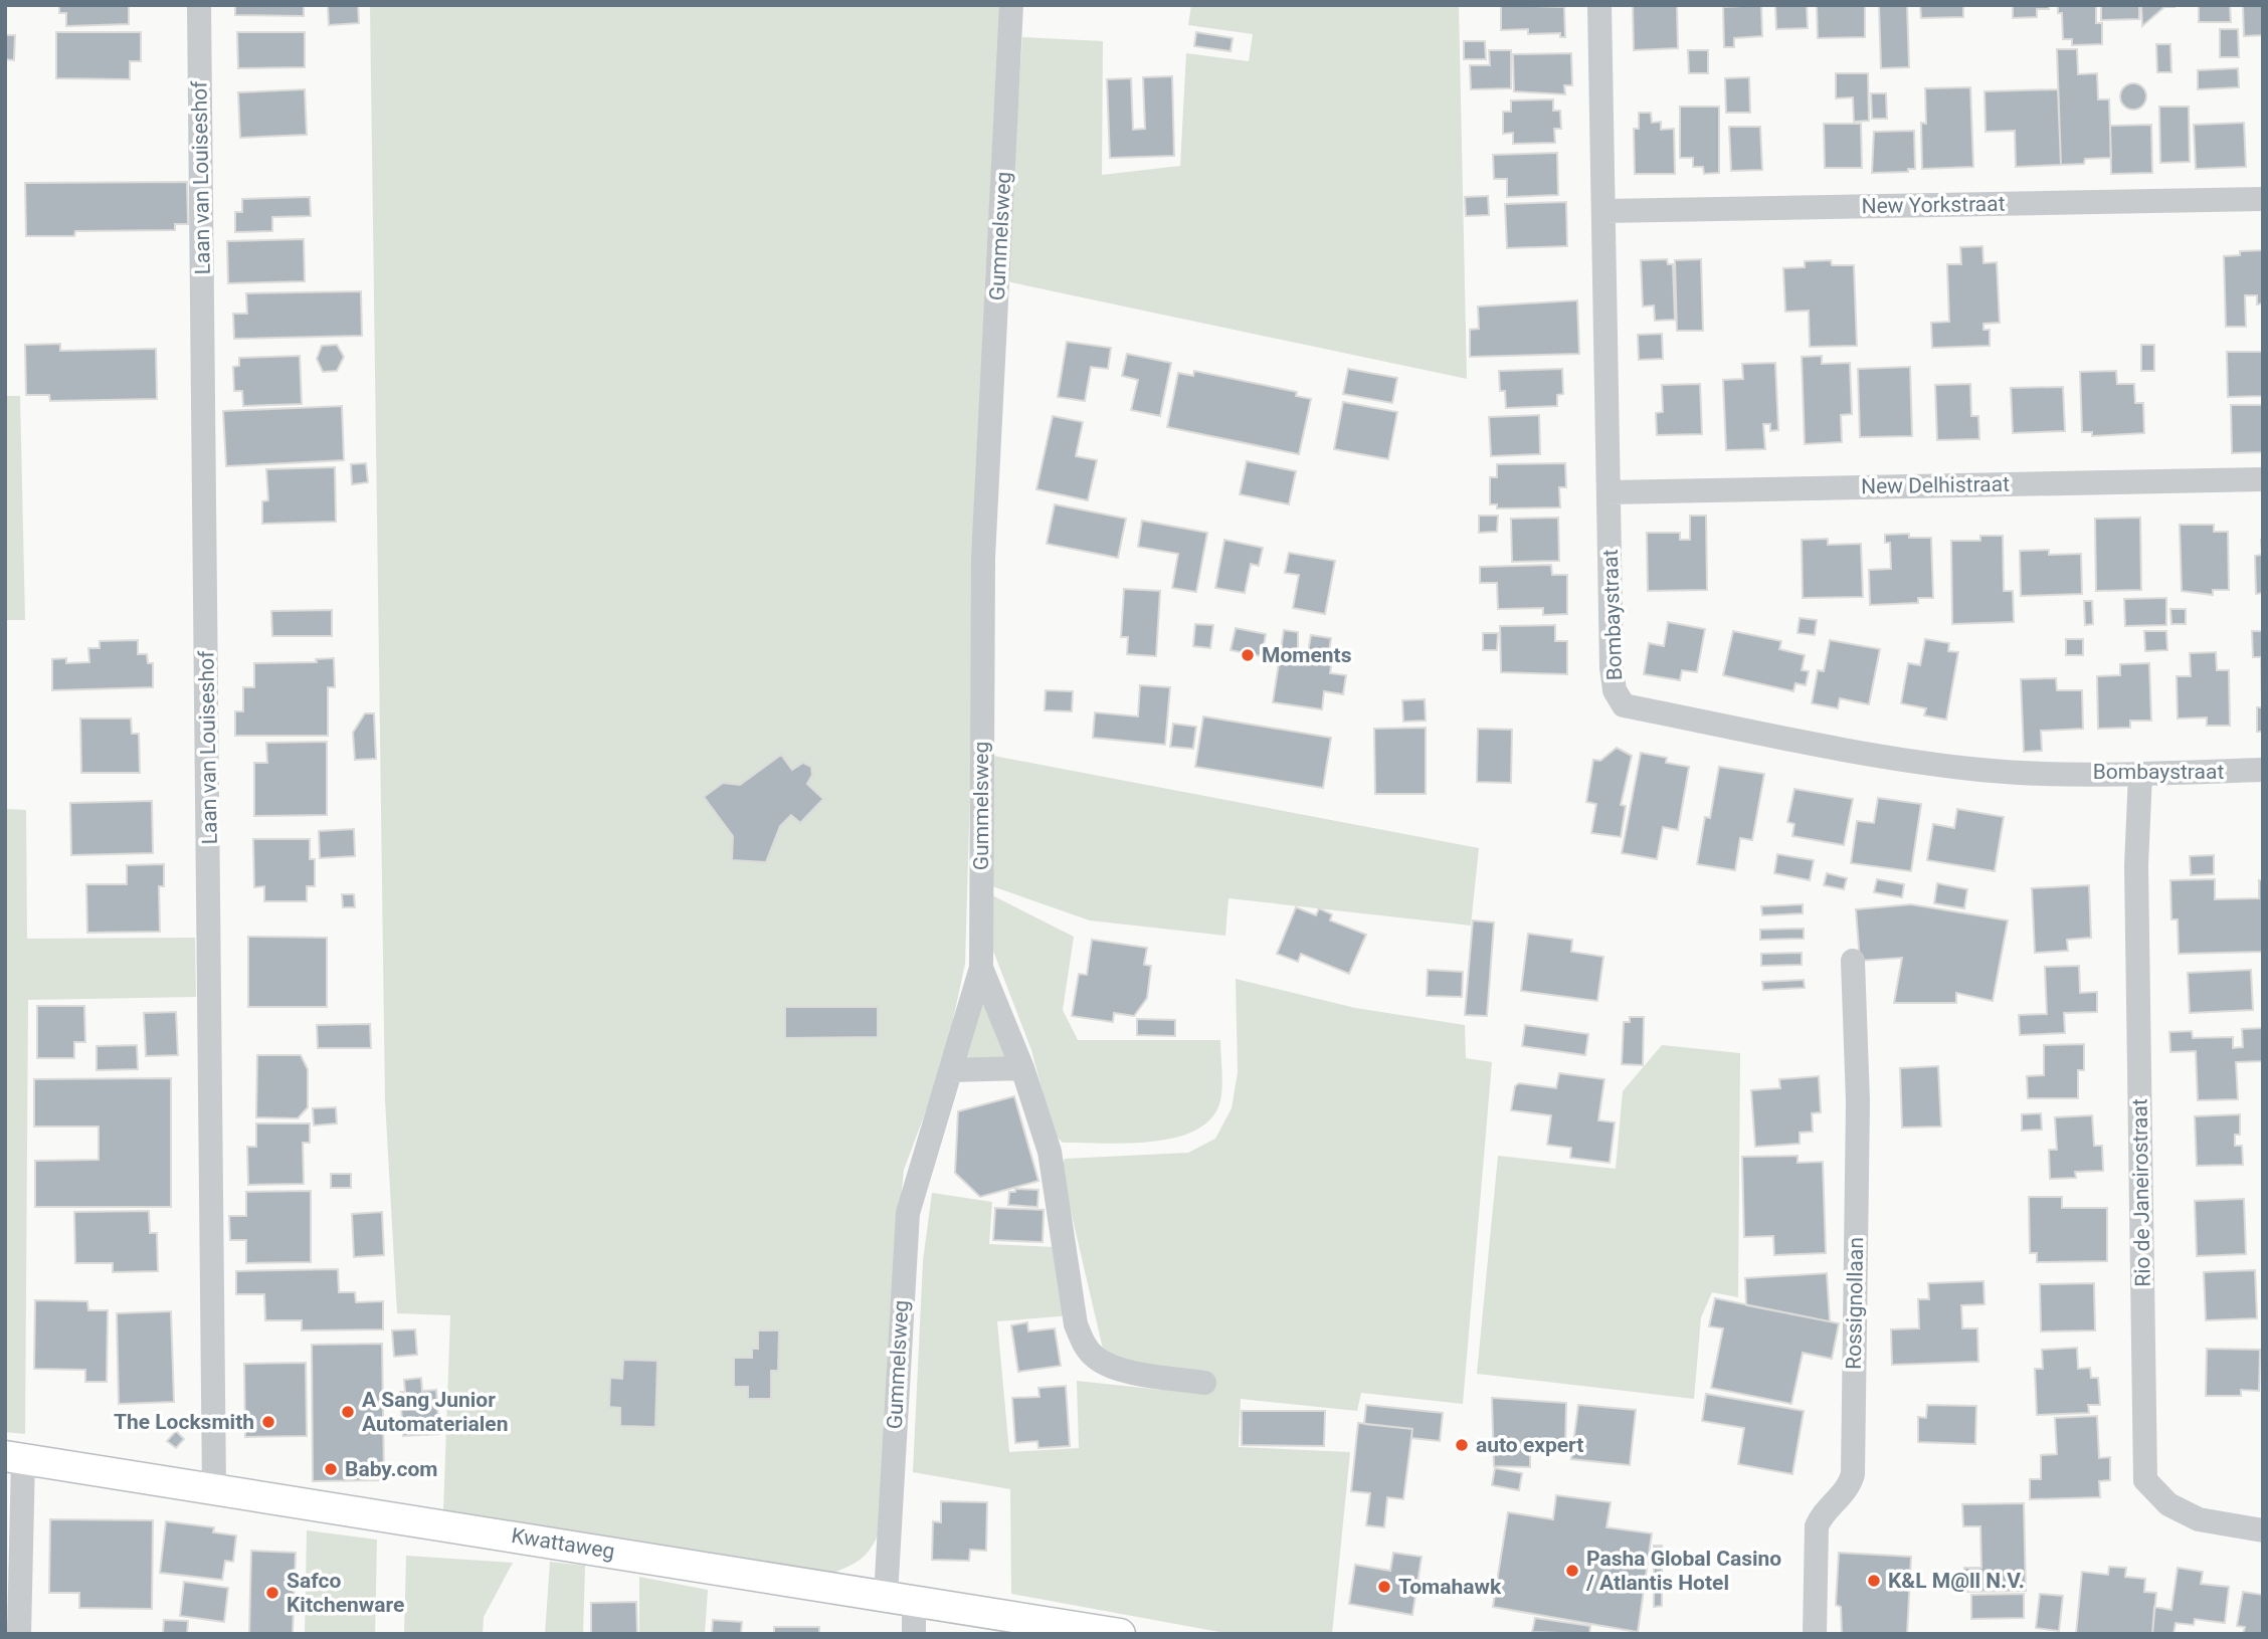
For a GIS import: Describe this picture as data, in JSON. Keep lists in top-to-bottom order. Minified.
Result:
{"streets":{"main road":["Kwattaweg"],"street":["Laan van Louiseshof","New Yorkstraat","Gummelsweg","New Delhistraat","Bombaystraat","Rio de Janeirostraat","Rossignollaan"]},"crossings":[["Laan van Louiseshof","Kwattaweg"],["New Yorkstraat","Bombaystraat"],["Gummelsweg","Kwattaweg"],["New Delhistraat","Bombaystraat"],["Bombaystraat","Rio de Janeirostraat"]],"places":["Moments","A Sang Junior Automaterialen","The Locksmith","auto expert","Baby.com","Pasha Global Casino / Atlantis Hotel","K&L M@ll N.V.","Tomahawk","Safco Kitchenware"]}
